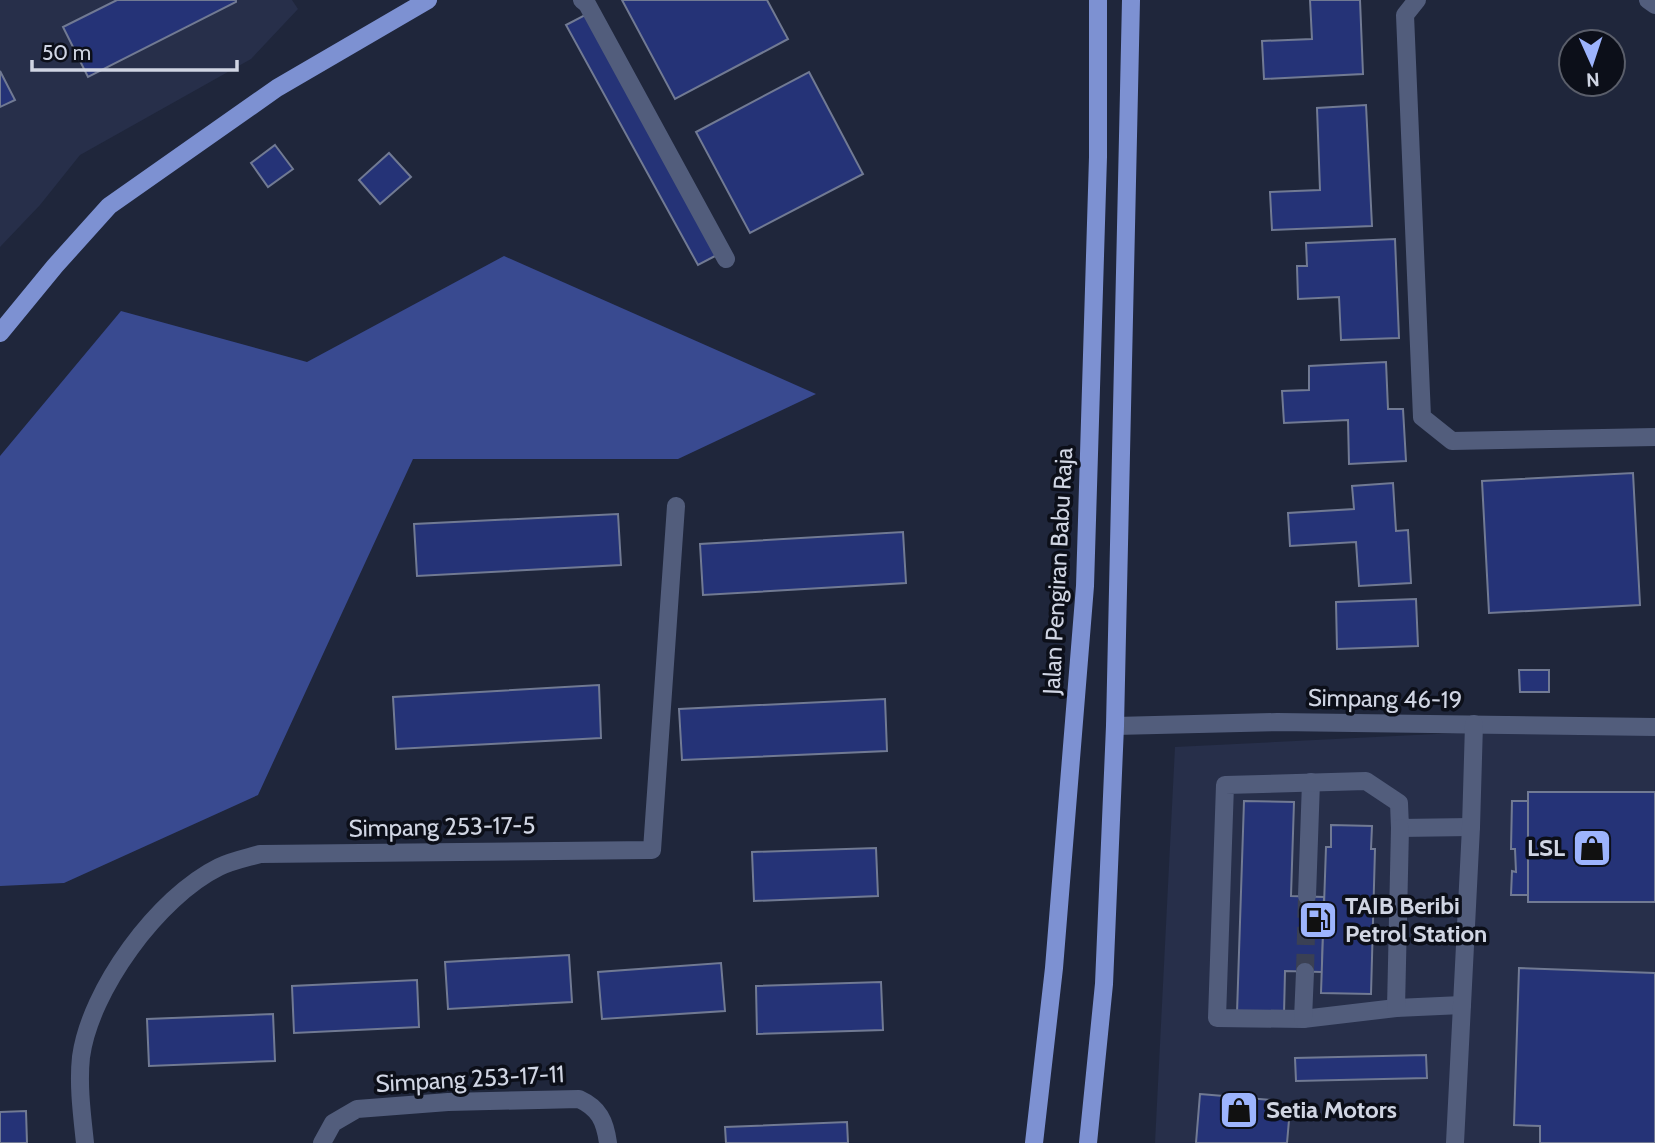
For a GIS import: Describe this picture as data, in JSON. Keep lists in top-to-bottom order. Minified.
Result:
{"streets":{"main road":["Jalan Pengiran Babu Raja"],"street":["Simpang 46-19","Simpang 253-17-5","Simpang 253-17-11"]},"places":{"shop":["LSL","Setia Motors"],"fuel station":["TAIB Beribi Petrol Station"]},"scale_bar":"50 m","north":"bottom"}
